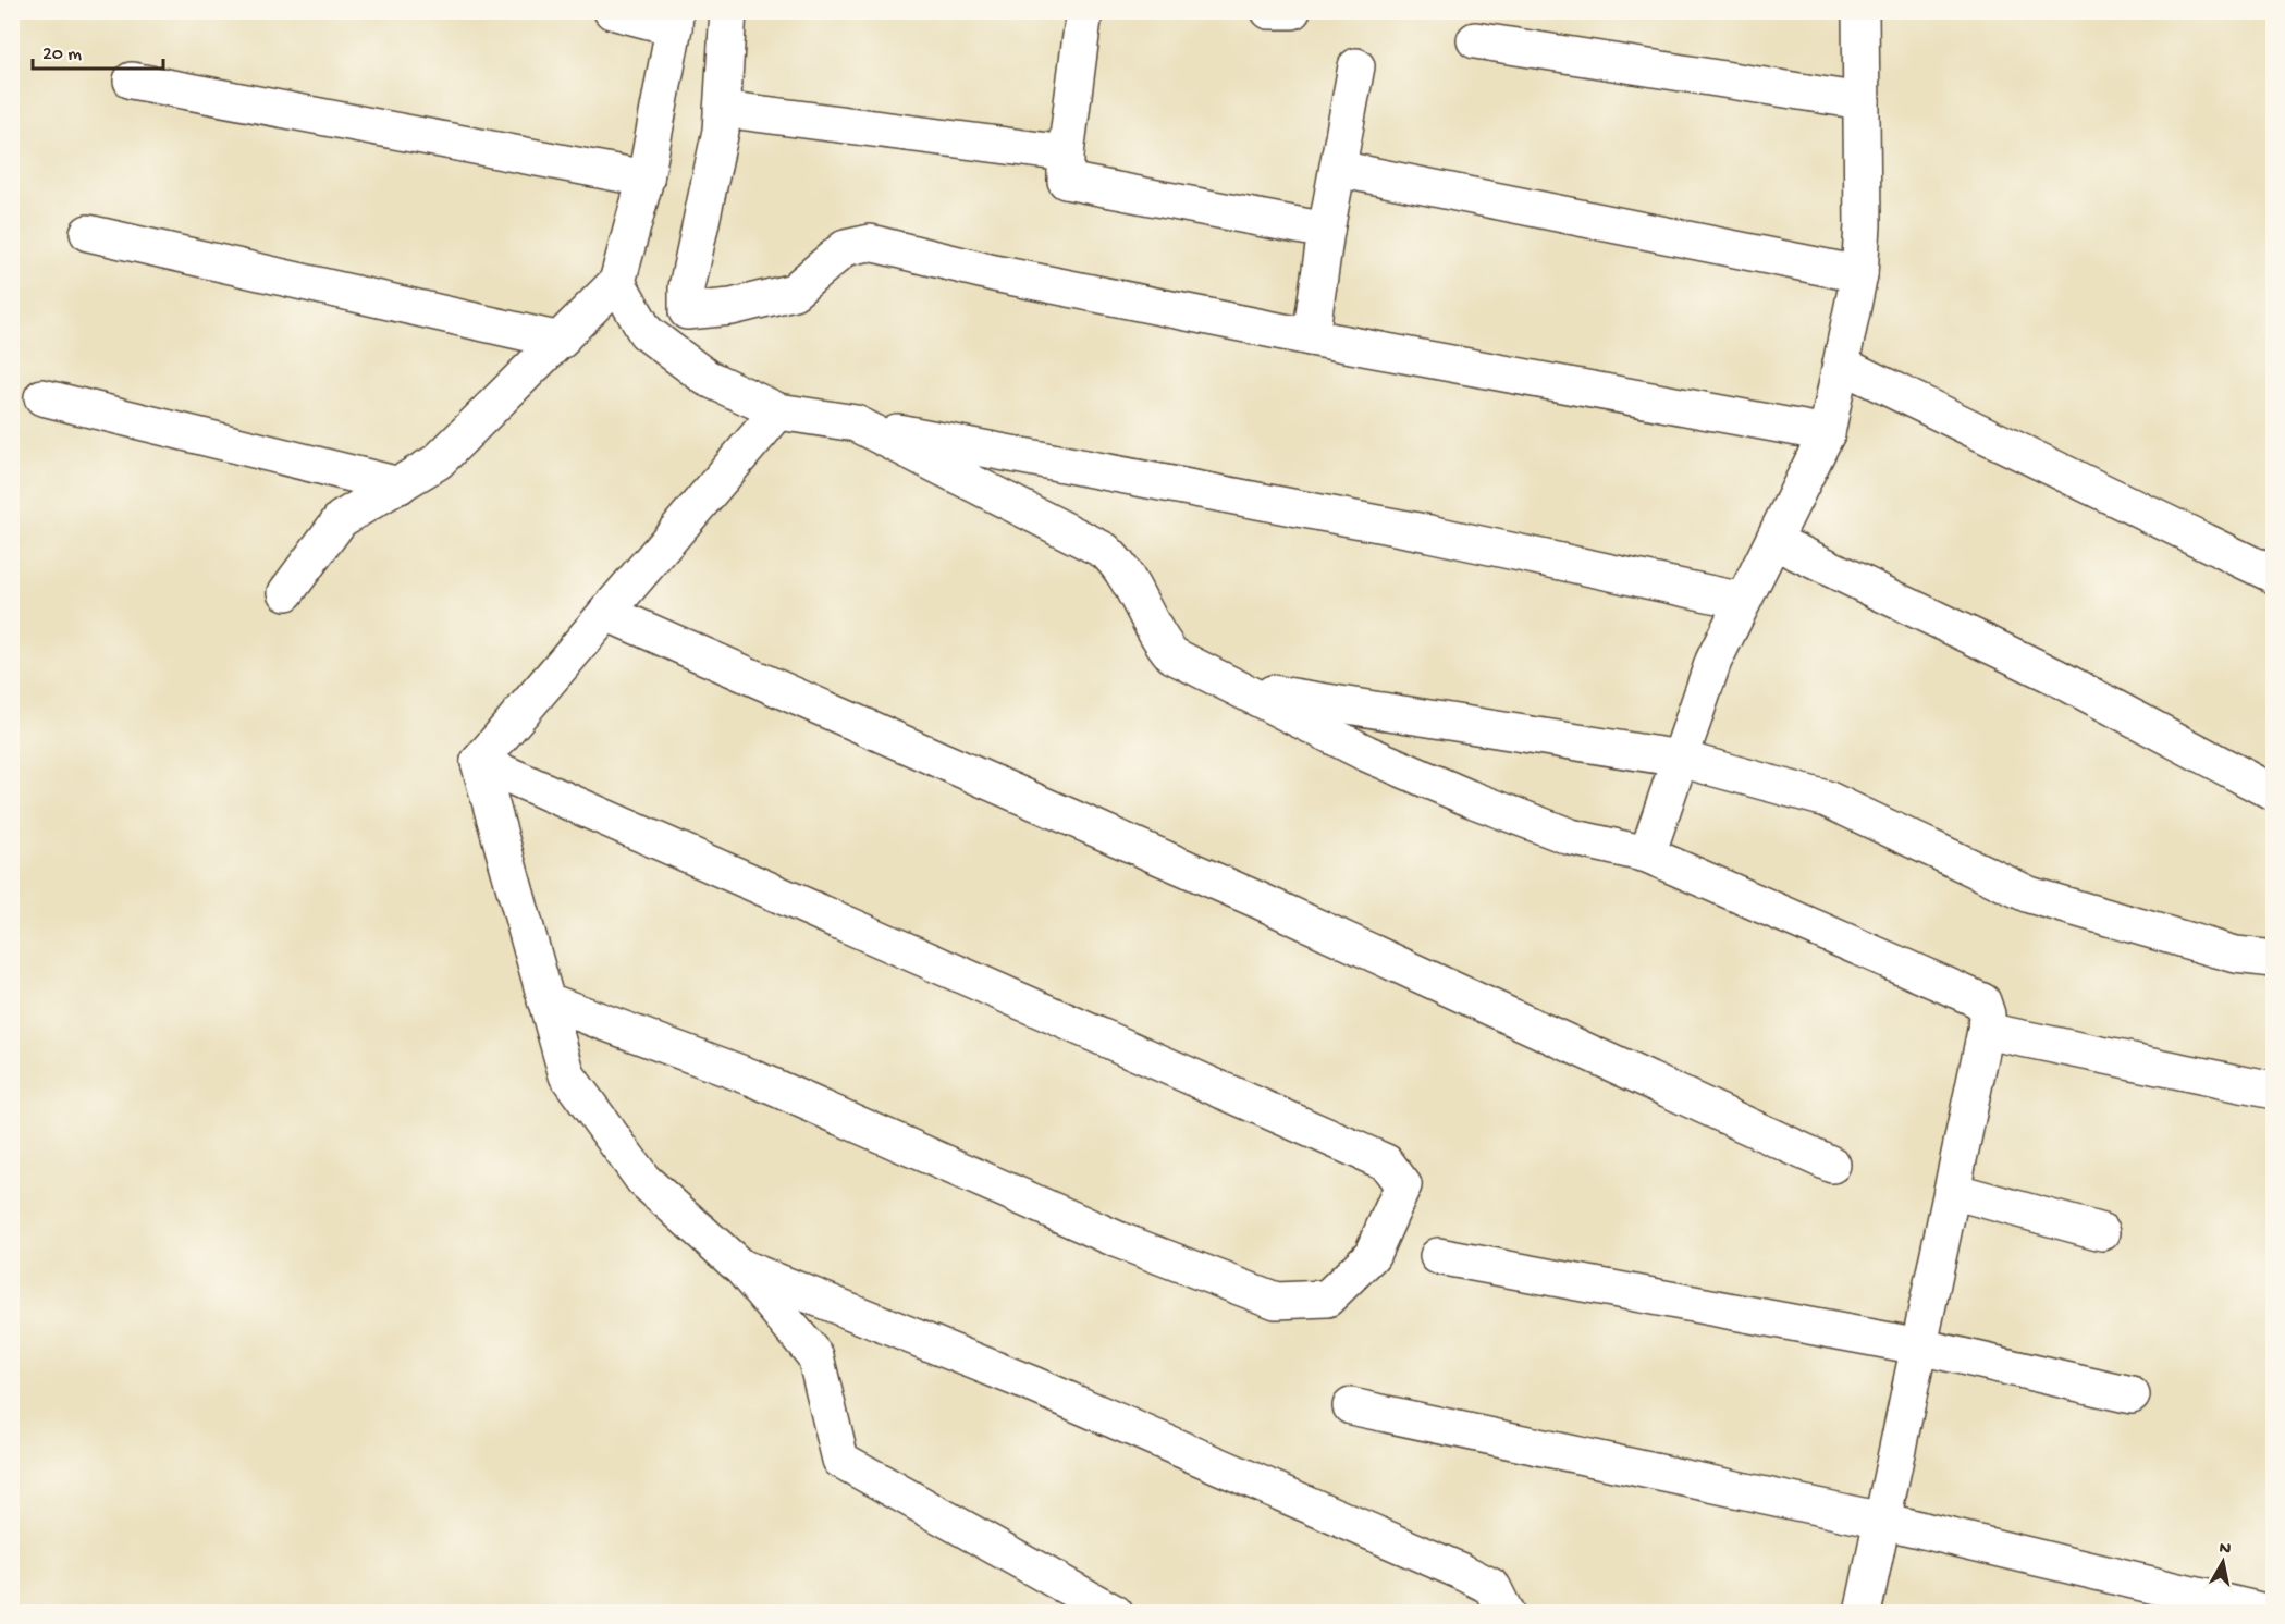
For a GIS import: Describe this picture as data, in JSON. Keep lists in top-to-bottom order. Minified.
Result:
{"scale_bar":"20 m","north":"top"}
